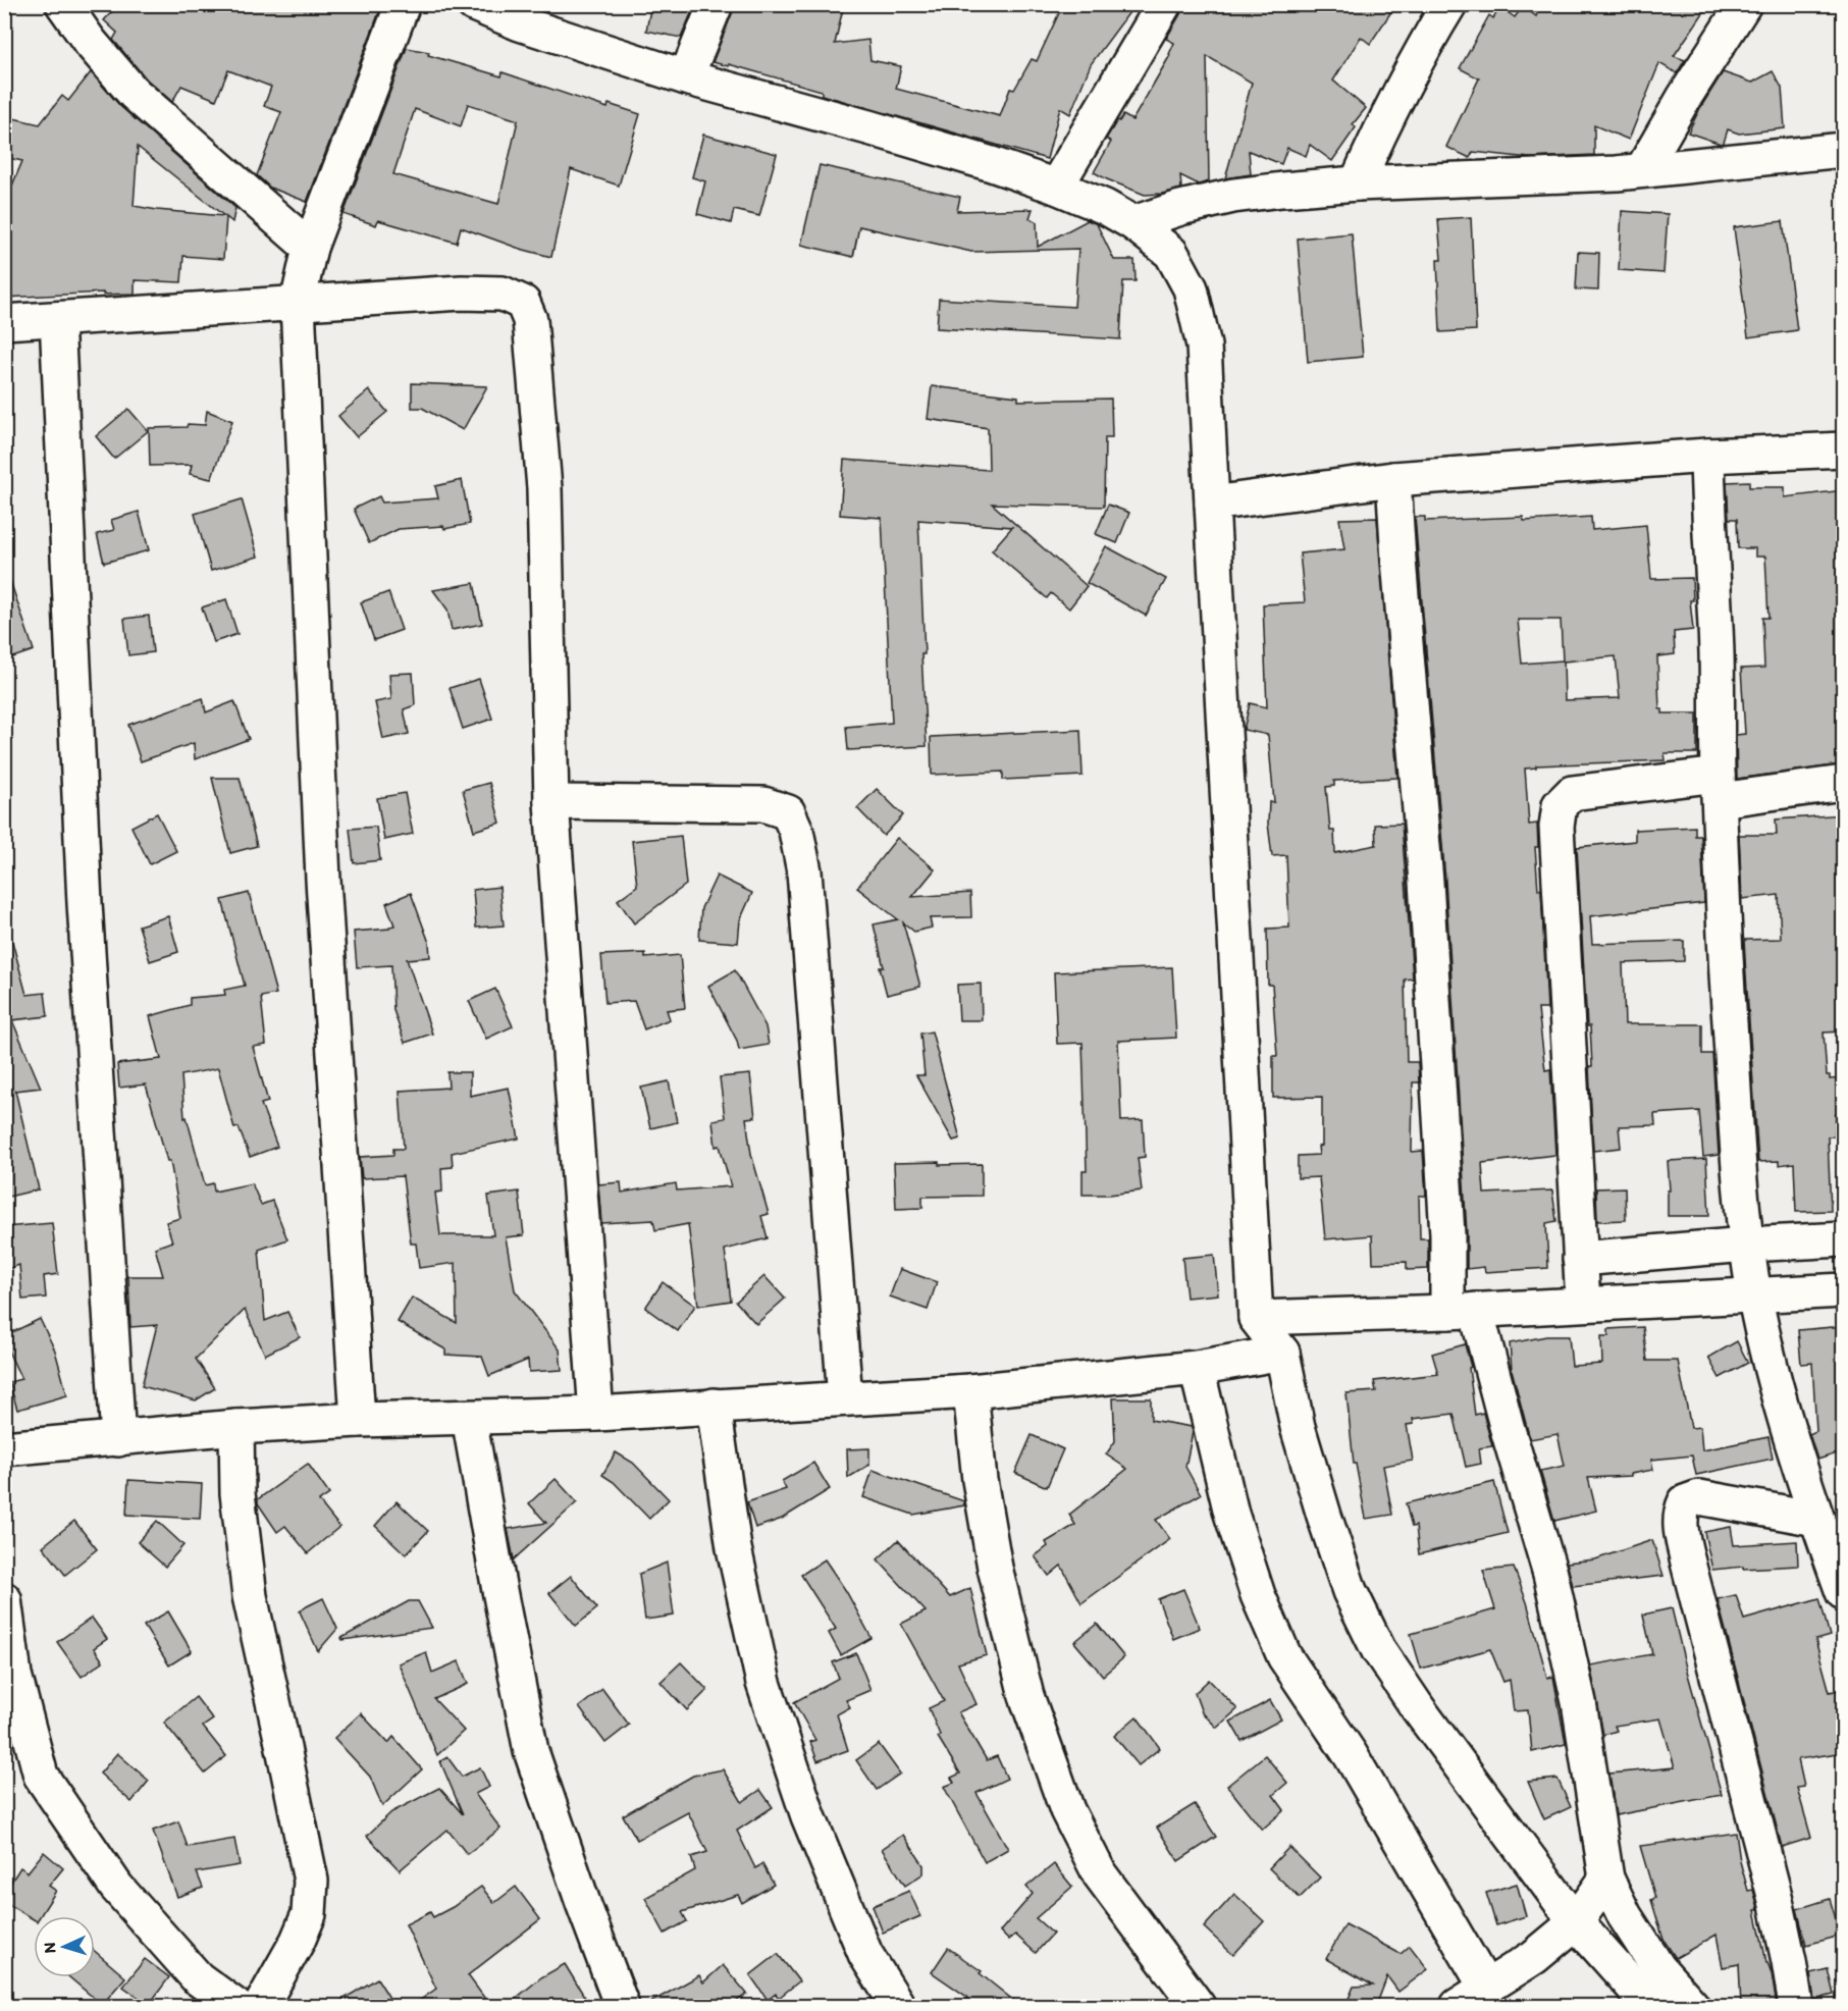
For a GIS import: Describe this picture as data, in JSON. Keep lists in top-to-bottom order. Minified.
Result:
{"north":"left"}
